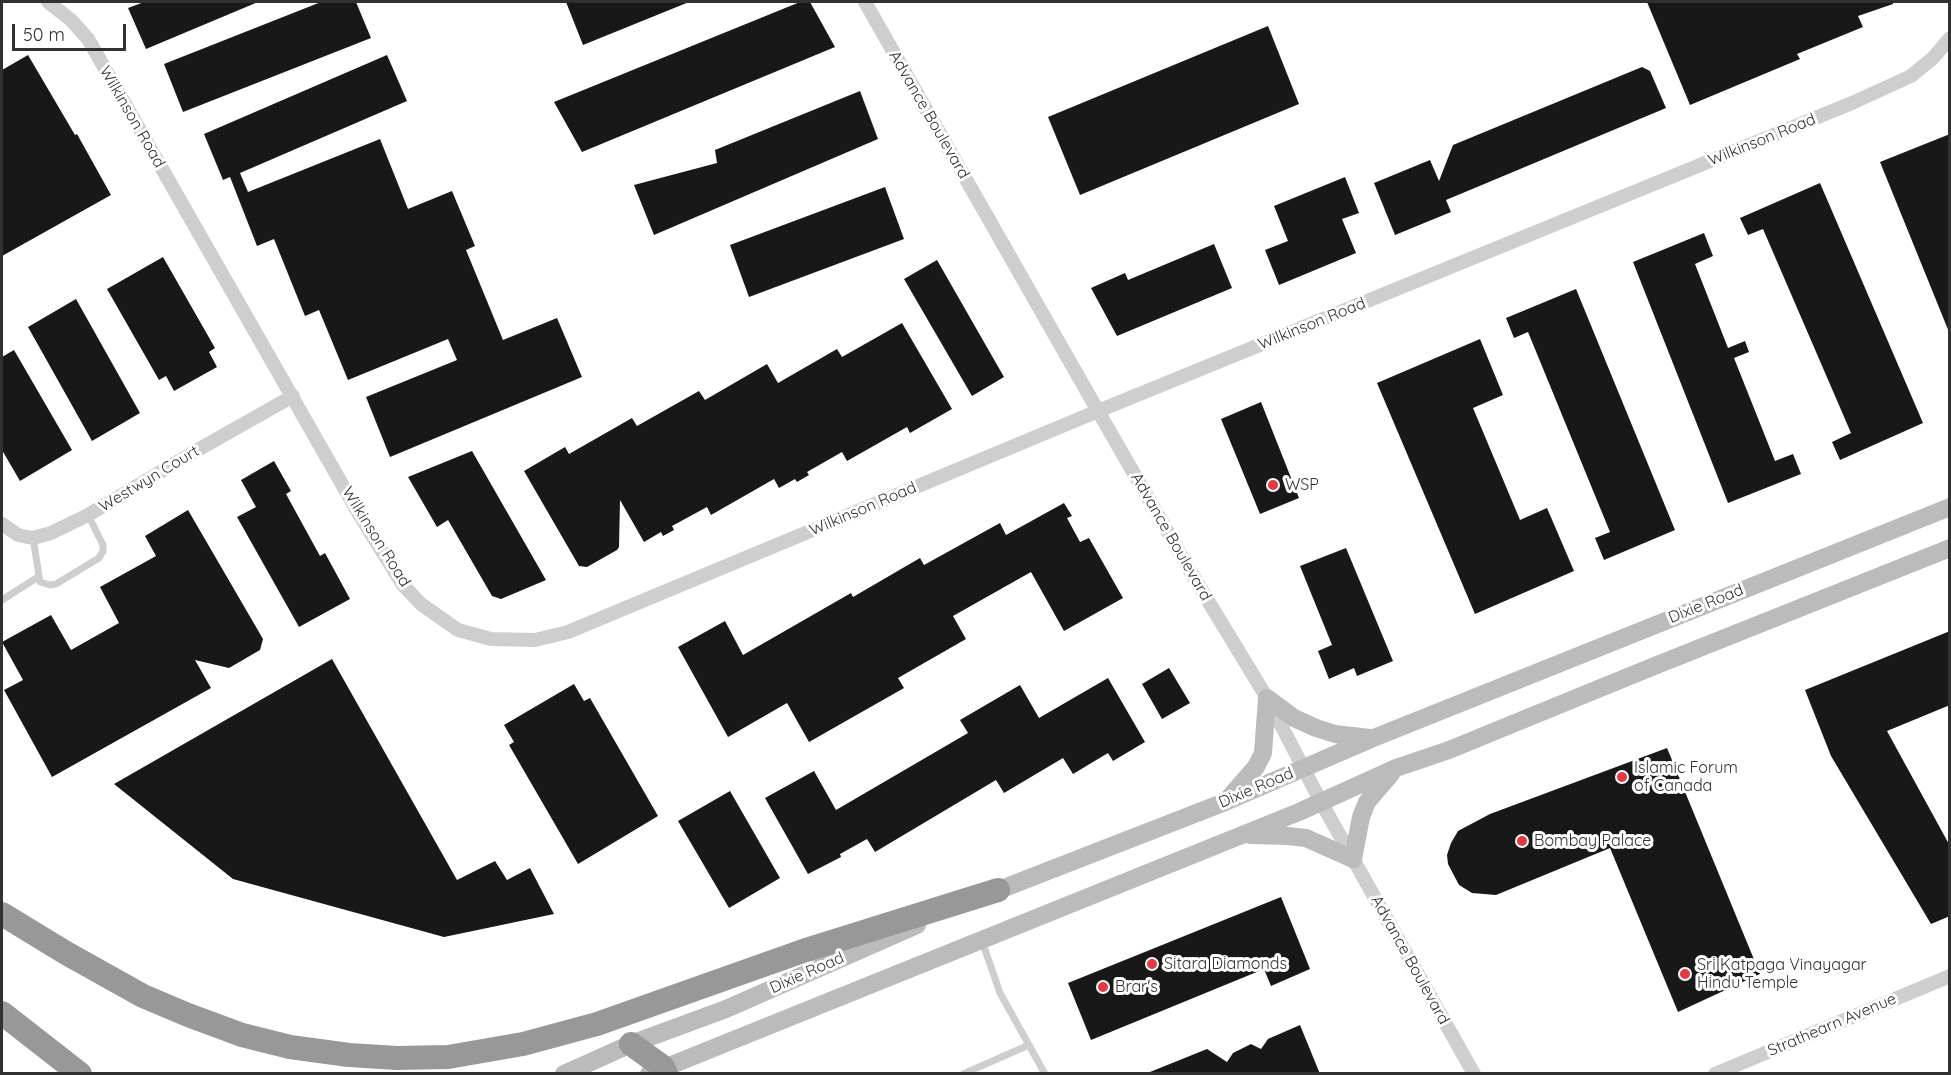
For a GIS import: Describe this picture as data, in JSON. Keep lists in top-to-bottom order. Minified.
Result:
{"streets":{"main road":["Dixie Road"],"street":["Advance Boulevard","Wilkinson Road","Westwyn Court","Strathearn Avenue"]},"crossings":[["Advance Boulevard","Wilkinson Road"],["Advance Boulevard","Dixie Road"],["Wilkinson Road","Westwyn Court"]],"places":["WSP","Islamic Forum of Canada","Bombay Palace","Sitara Diamonds","Sri Katpaga Vinayagar Hindu Temple","Brar's"],"scale_bar":"50 m"}
